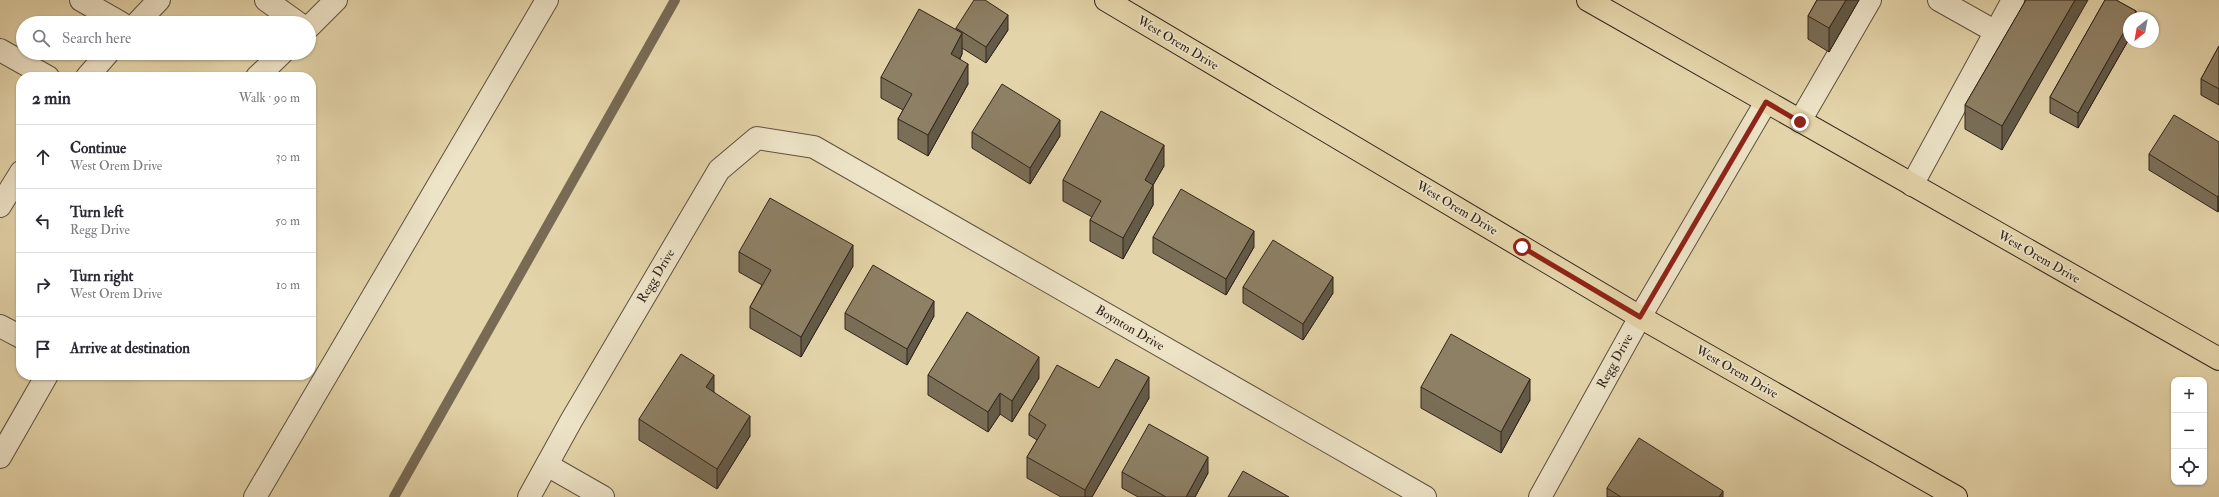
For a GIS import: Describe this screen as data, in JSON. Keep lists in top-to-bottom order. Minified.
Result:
{"streets":{"main road":["West Orem Drive"],"street":["Regg Drive","Boynton Drive"]},"crossings":[["West Orem Drive","Regg Drive"],["Regg Drive","Boynton Drive"]],"north":"bottom left","page":{"search":"Search here","heading":["2 min","Walk · 90 m"],"list":[["Continue","West Orem Drive","30 m"],["Turn left","Regg Drive","50 m"],["Turn right","West Orem Drive","10 m"],"Arrive at destination"],"map_buttons":["+","−"]}}
